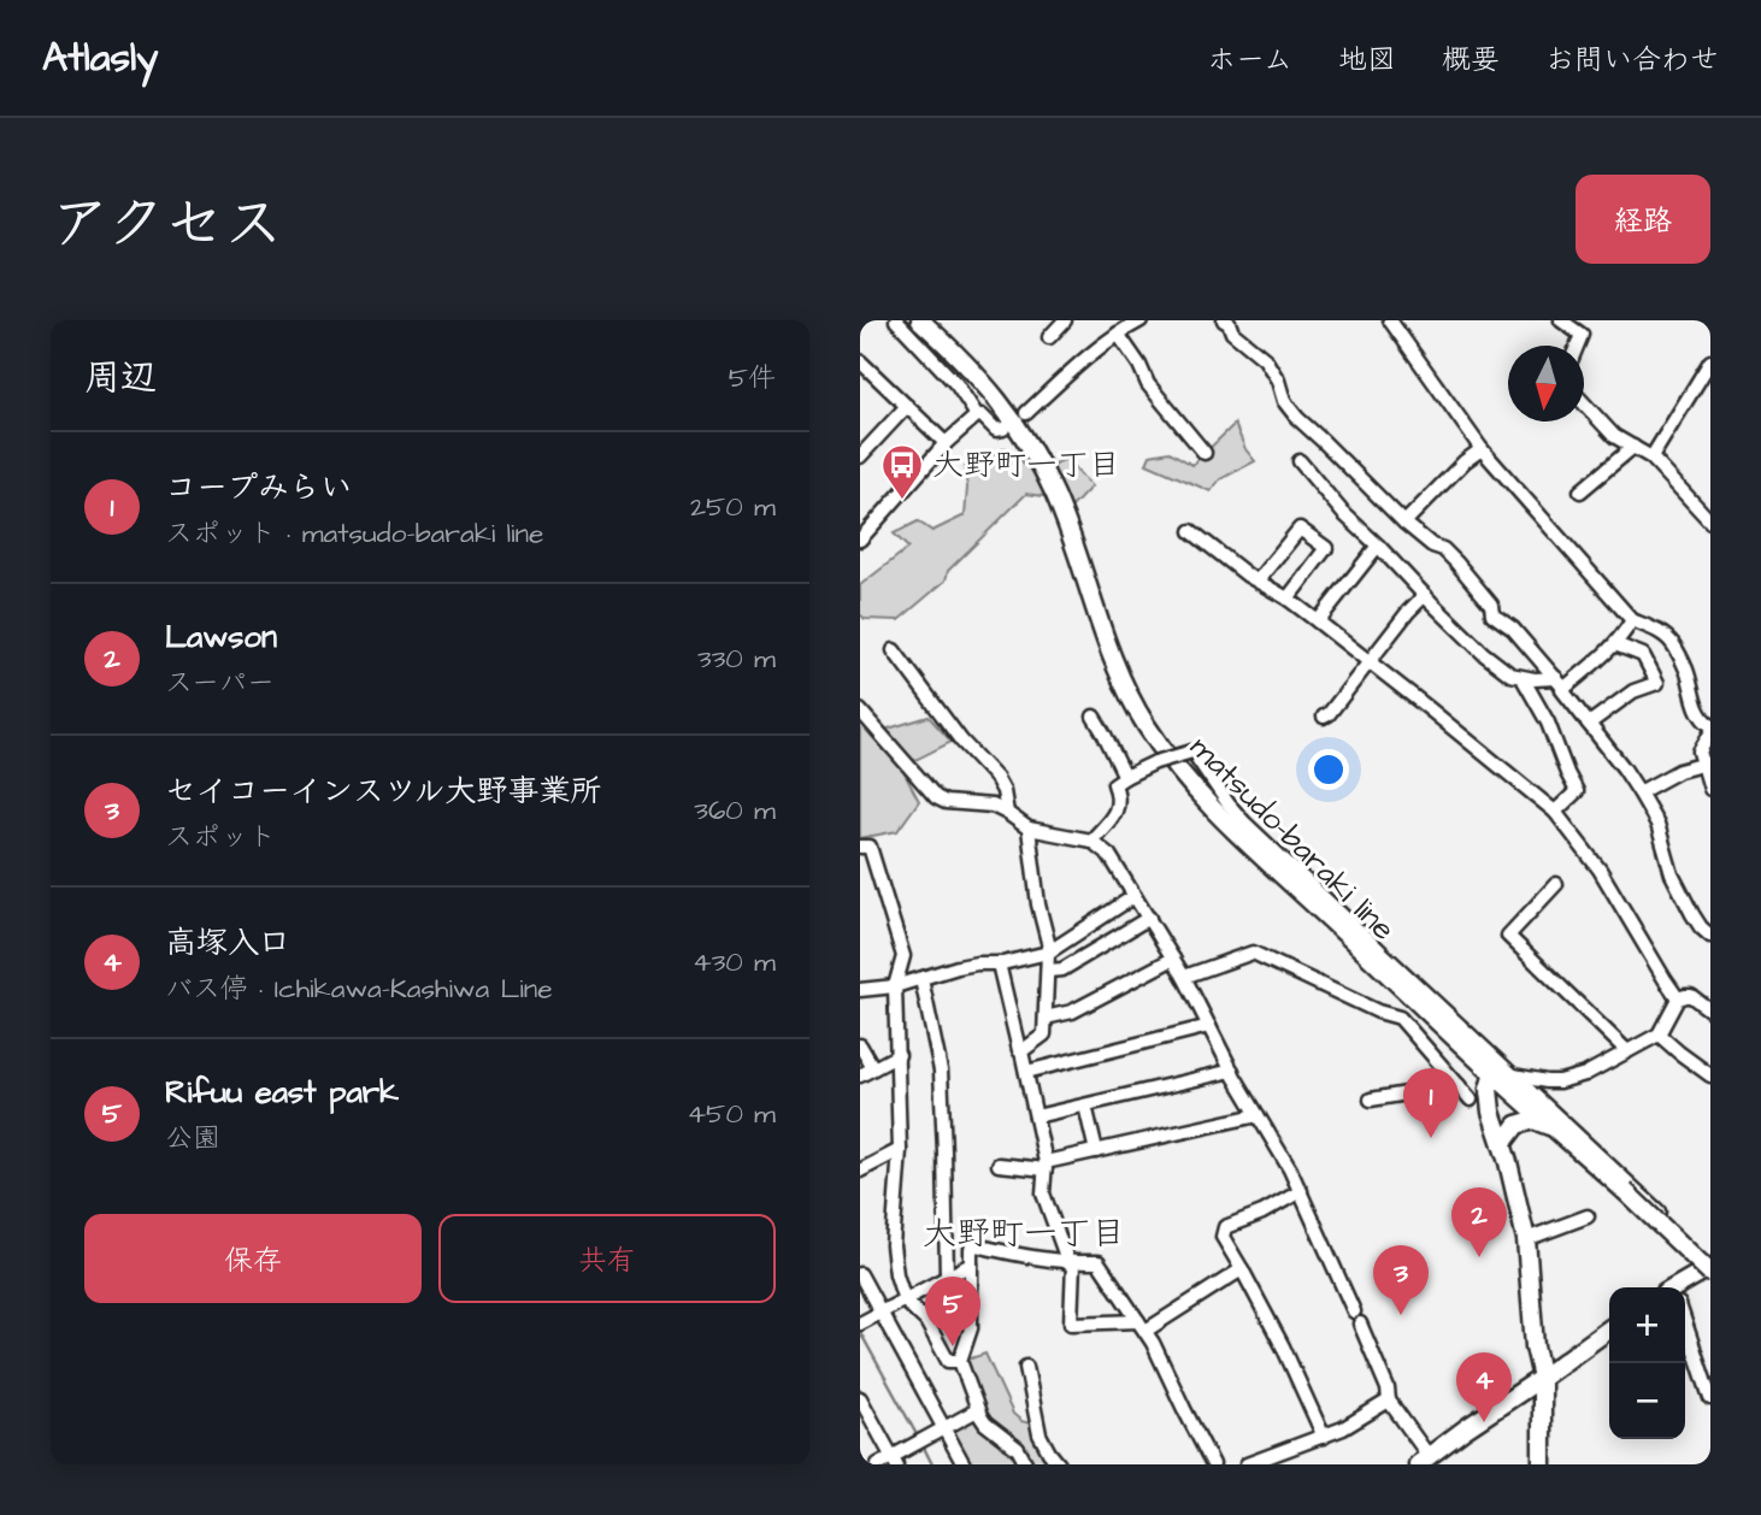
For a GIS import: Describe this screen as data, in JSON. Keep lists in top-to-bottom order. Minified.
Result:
{"streets":{"main road":["matsudo-baraki line"]},"districts":["大野町一丁目"],"places":{"bus stop":["大野町一丁目"]},"north":"bottom","page":{"header":"Atlasly","nav":["ホーム","地図","概要","お問い合わせ"],"title":"アクセス","buttons":["経路",["保存","共有"]],"heading":["周辺","5件"],"list":[{"mark":"1","name":"コープみらい","note":"スポット · matsudo-baraki line","value":"250 m"},{"mark":"2","name":"Lawson","note":"スーパー","value":"330 m"},{"mark":"3","name":"セイコーインスツル大野事業所","note":"スポット","value":"360 m"},{"mark":"4","name":"高塚入口","note":"バス停 · Ichikawa-Kashiwa Line","value":"430 m"},{"mark":"5","name":"Rifuu east park","note":"公園","value":"450 m"}],"pins":["1","2","3","5","4"],"map_buttons":["+","−"]}}
